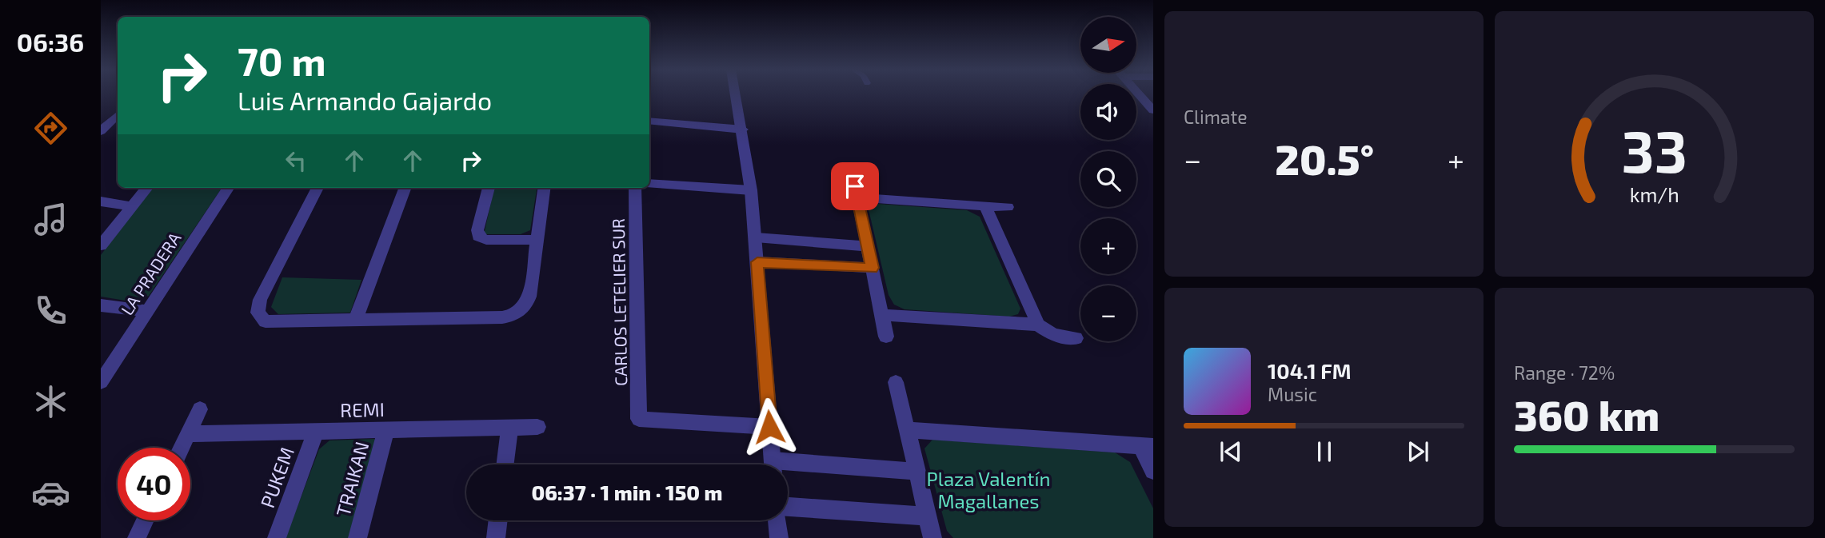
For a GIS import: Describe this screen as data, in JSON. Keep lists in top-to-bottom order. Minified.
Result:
{"streets":{"street":["LA PRADERA","CARLOS LETELIER SUR","REMI","PUKEM","TRAIKAN"]},"crossings":[["REMI","PUKEM"],["REMI","TRAIKAN"]],"parks":["Plaza Valentín Magallanes"],"north":"right","page":{"tabs":"06:36","tile":["Climate",["Range · 72%","360 km"]],"map_buttons":["+","−"],"turn":["70 m","Luis Armando Gajardo"],"heat":["−","20.5°","+"],"song":["104.1 FM","Music"],"limit":"40","trip":"06:37 · 1 min · 150 m","gauge":["33","km/h"]}}
